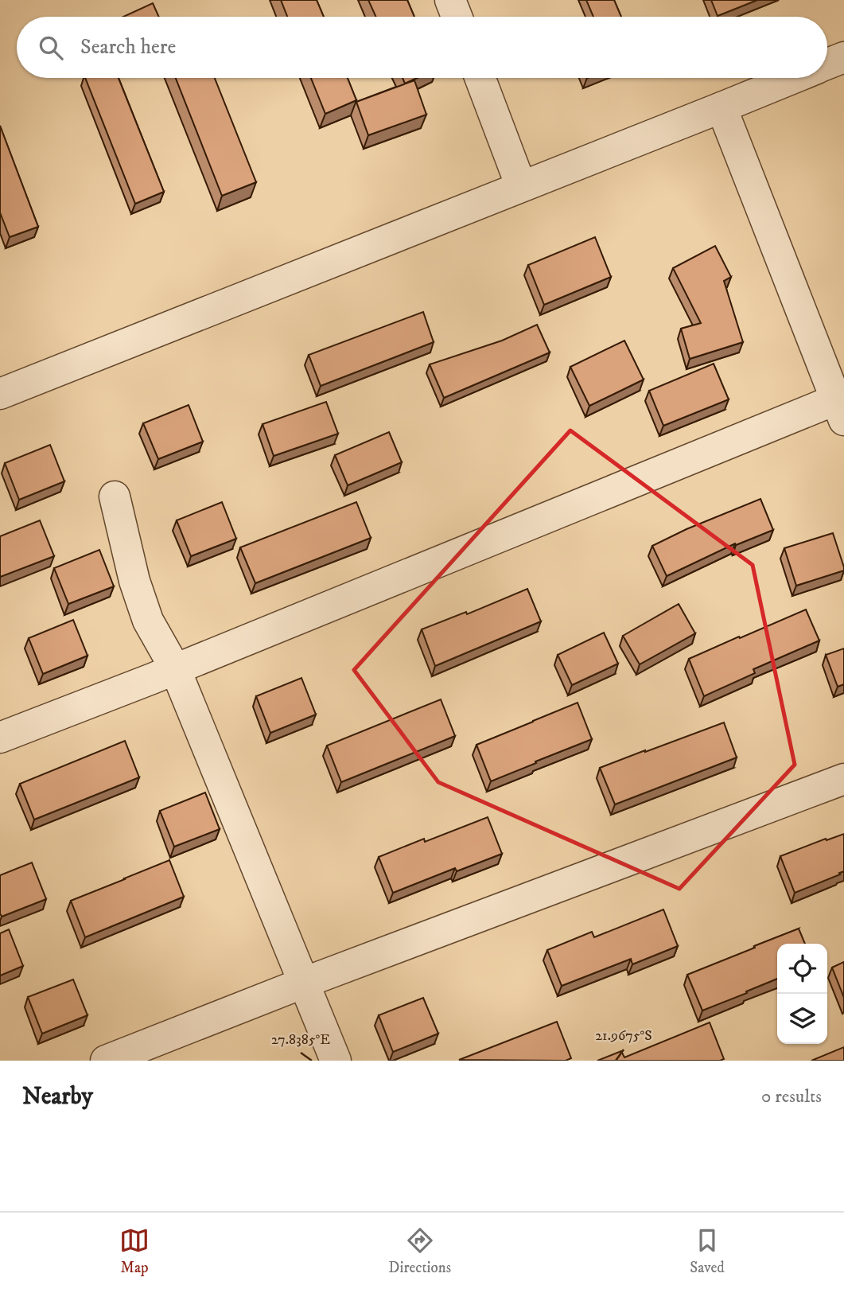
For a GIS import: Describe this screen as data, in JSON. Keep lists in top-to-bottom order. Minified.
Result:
{"page":{"search":"Search here","heading":["Nearby","0 results"],"nav":["Map","Directions","Saved"]},"coordinates":["21.9675°S","27.8385°E"]}
